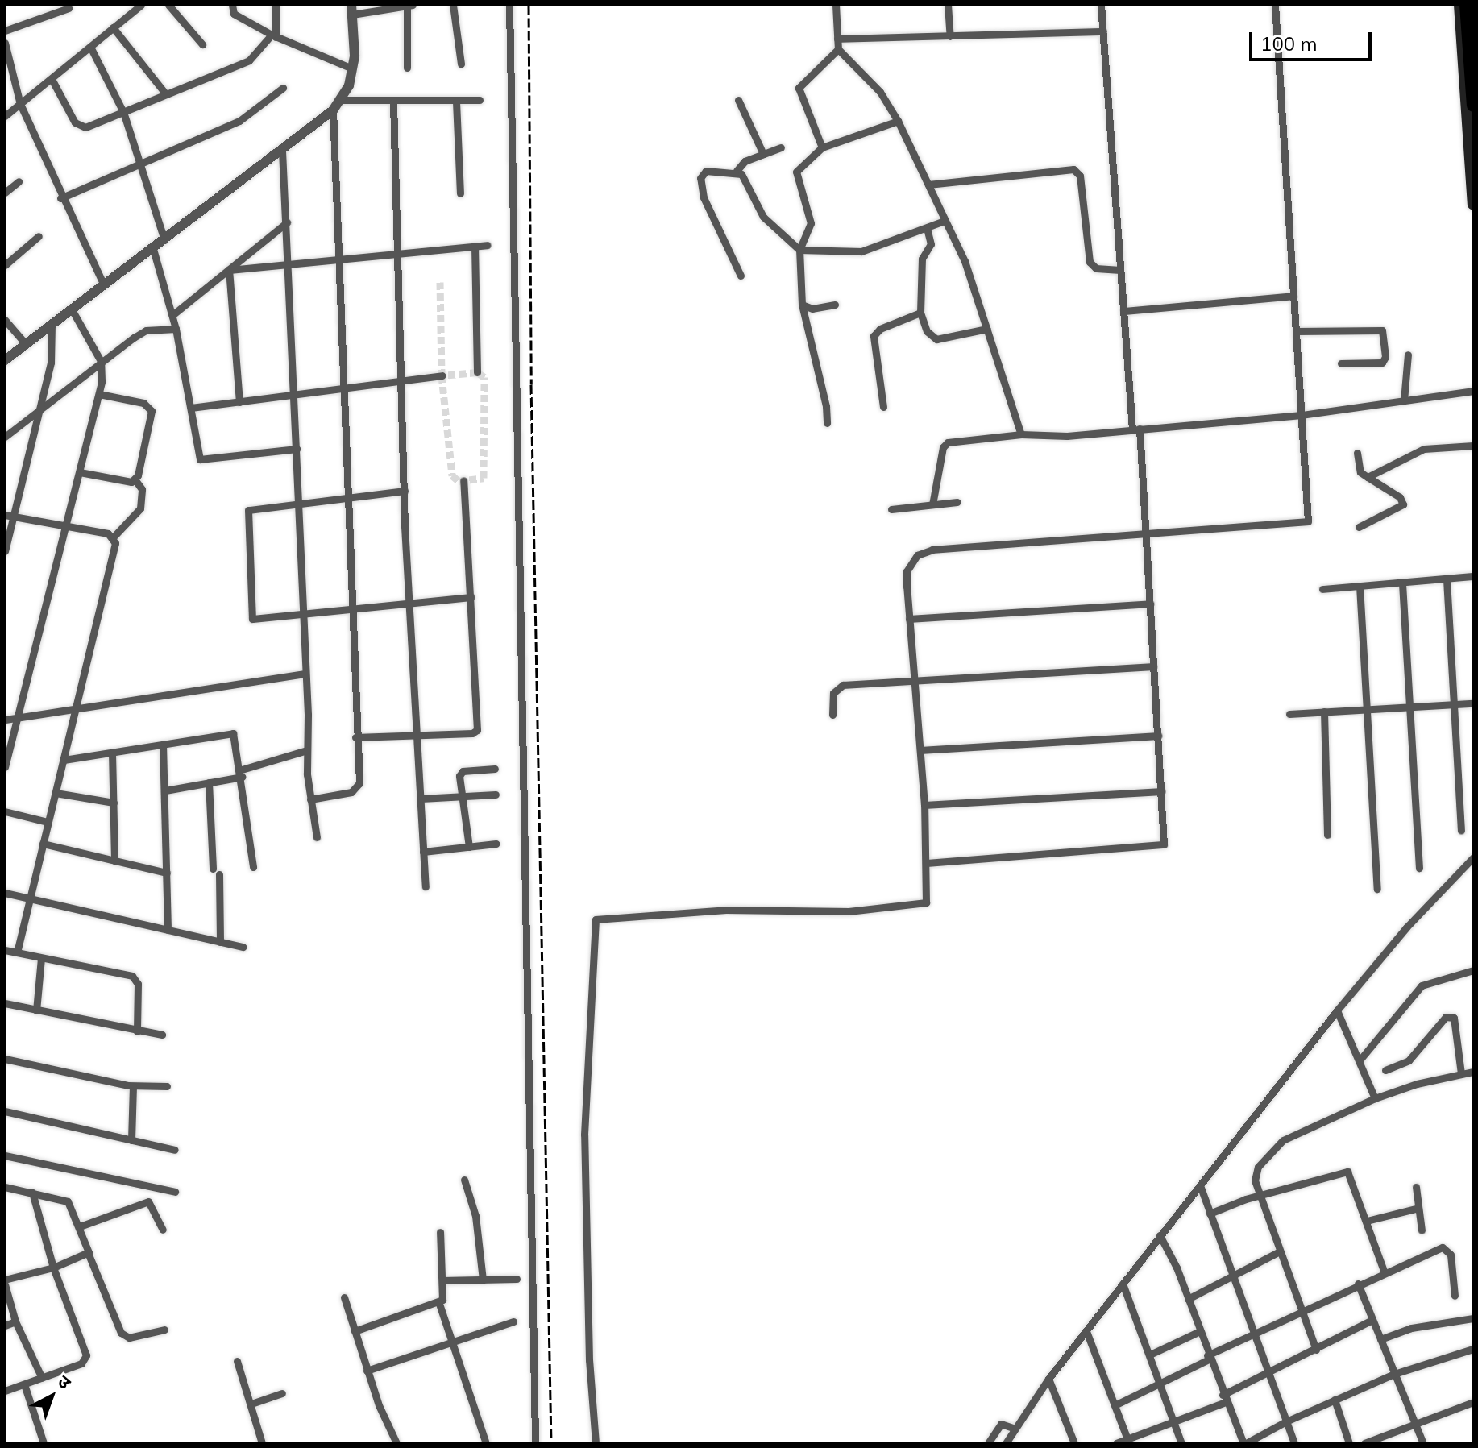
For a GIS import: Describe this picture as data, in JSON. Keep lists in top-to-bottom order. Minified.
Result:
{"scale_bar":"100 m","north":"top right"}
